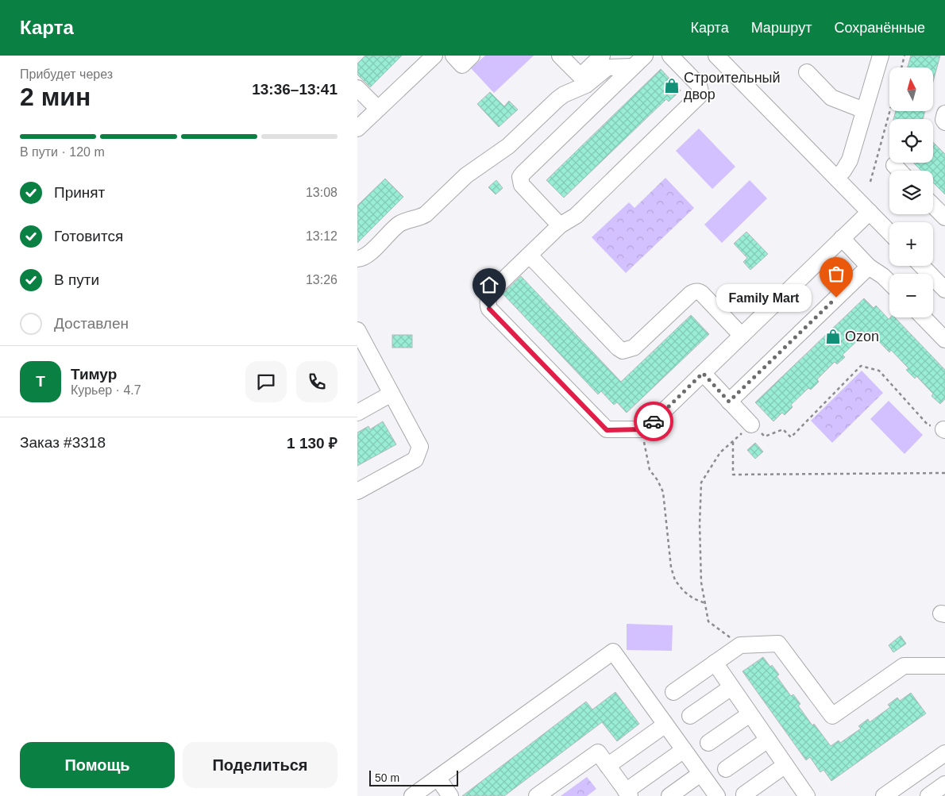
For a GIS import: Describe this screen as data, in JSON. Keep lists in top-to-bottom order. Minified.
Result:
{"places":{"shop":["Строительный двор","Ozon"],"other":["Family Mart"]},"scale_bar":"50 m","north":"top","page":{"header":"Карта","nav":["Карта","Маршрут","Сохранённые"],"heading":["2 мин","Прибудет через","13:36–13:41"],"panel":["Тимур","Курьер · 4.7","Заказ #3318","1 130 ₽"],"map_buttons":["+","−"],"bar":"В пути · 120 m","list":[["Принят","13:08"],["Готовится","13:12"],["В пути","13:26"],"Доставлен"],"bubble":"Family Mart","round":"Т","buttons":["Помощь","Поделиться"],"scale":"50 m"}}
